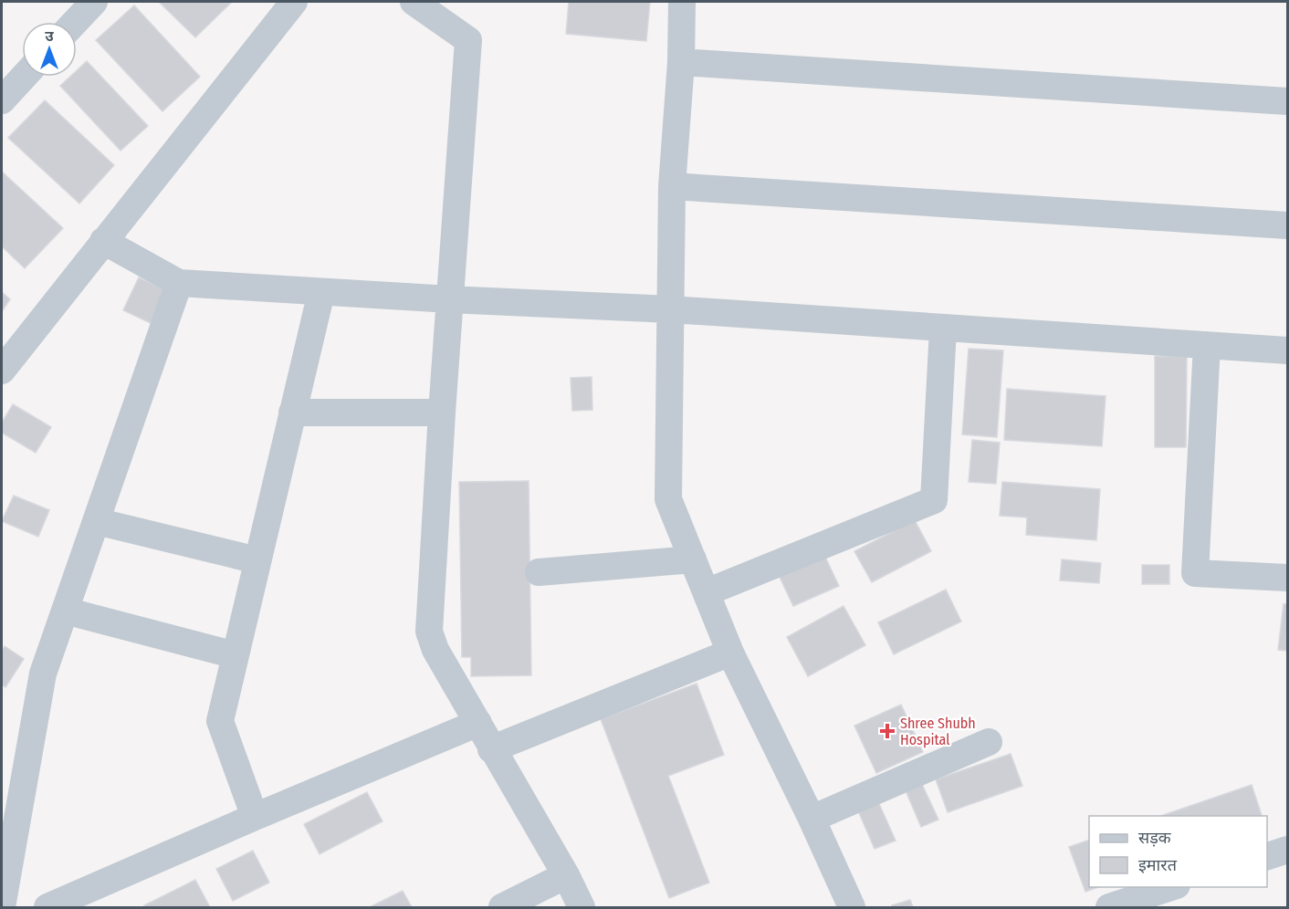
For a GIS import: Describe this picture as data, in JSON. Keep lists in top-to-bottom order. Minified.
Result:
{"places":{"health":["Shree Shubh Hospital"]},"legend":["सड़क","इमारत"],"north":"top"}
